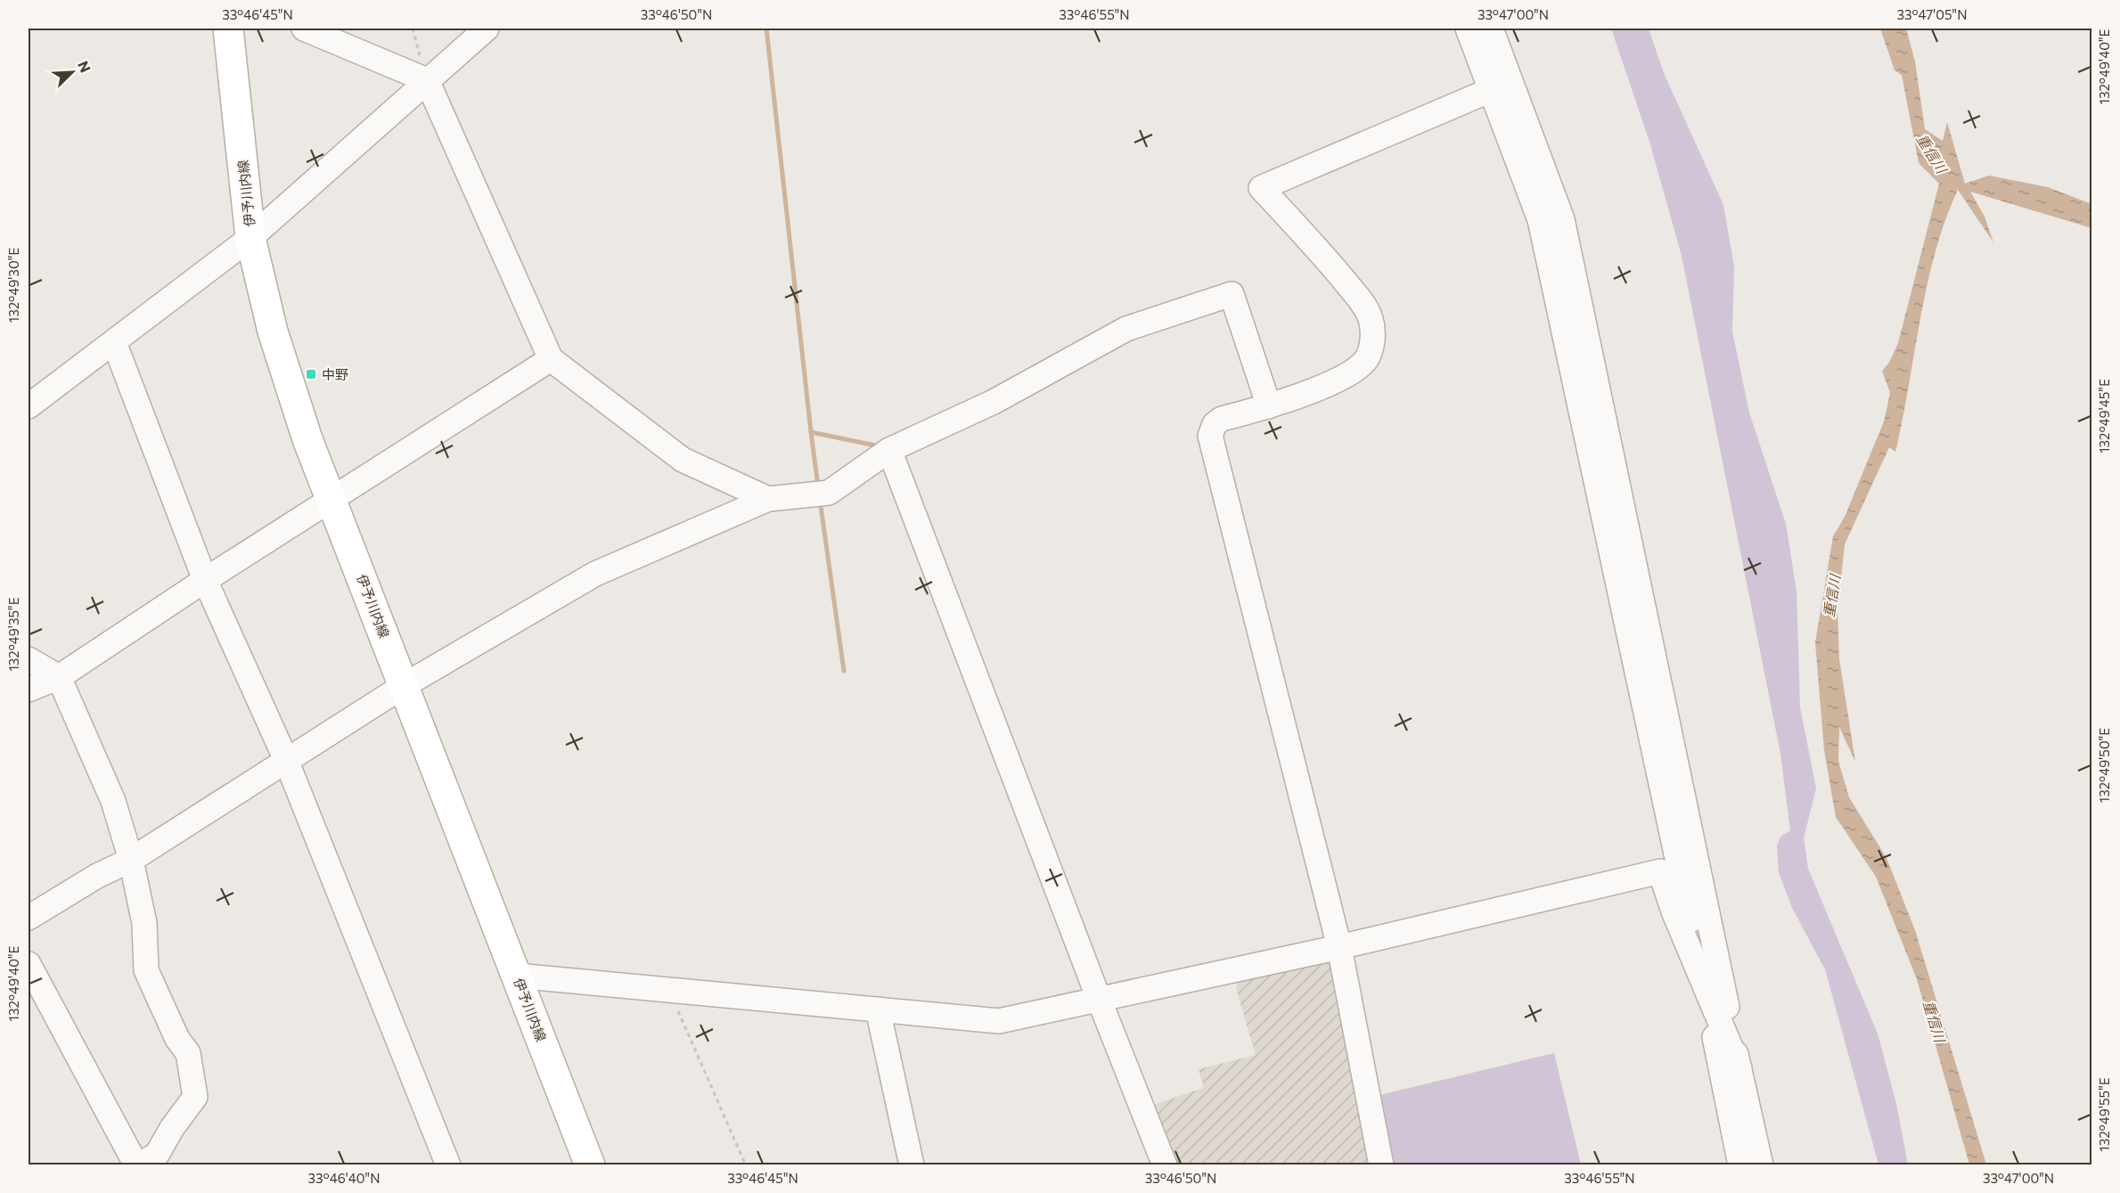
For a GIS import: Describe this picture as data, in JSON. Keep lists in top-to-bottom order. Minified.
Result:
{"streets":{"main road":["伊予川内線"]},"water":["重信川"],"places":{"transit":["中野"]},"north":"top right","coordinates":["33°46'45\"N","33°46'50\"N","33°46'55\"N","33°47'00\"N","33°47'05\"N","132°49'40\"E","132°49'30\"E","132°49'45\"E","132°49'35\"E","132°49'50\"E","132°49'55\"E","33°46'40\"N"]}
